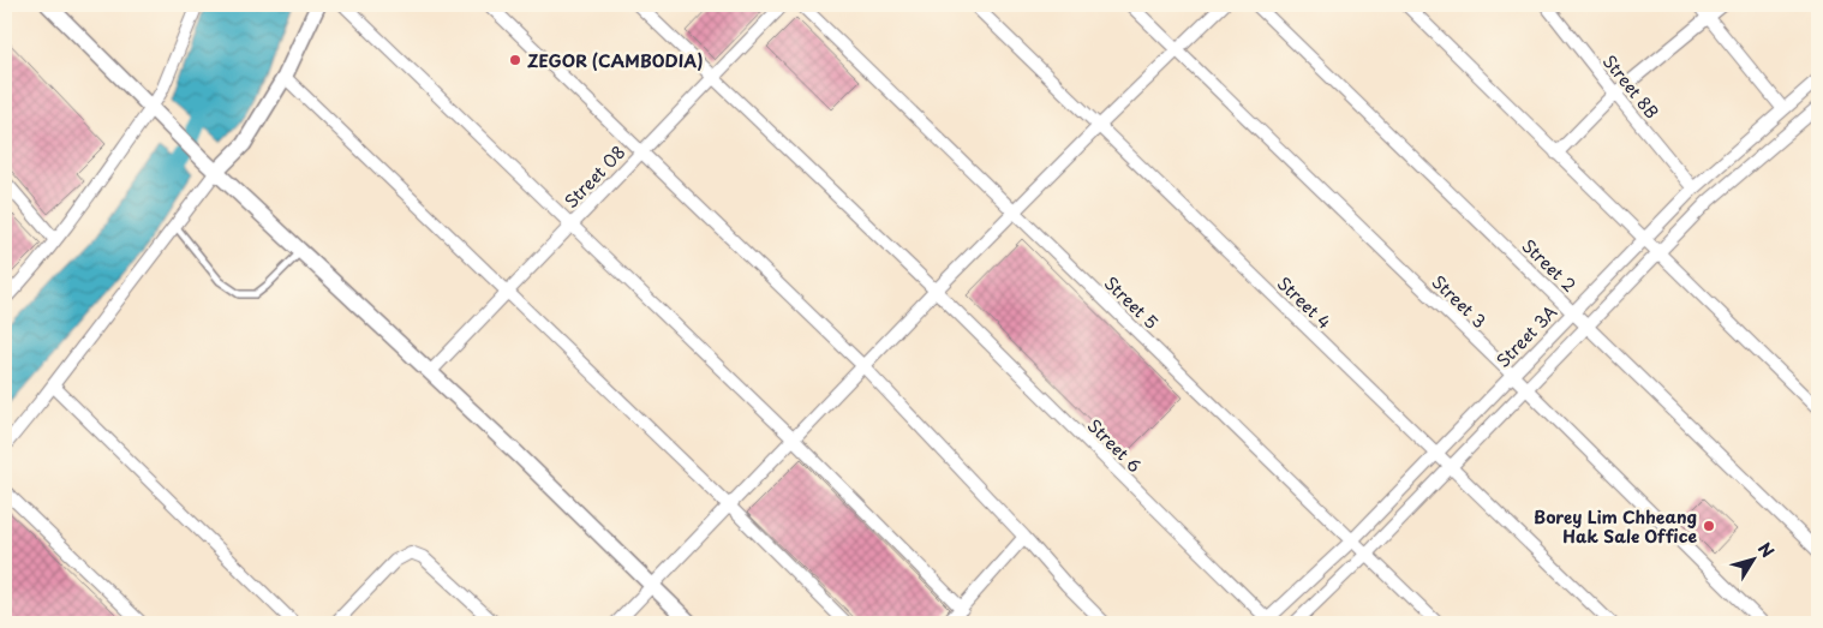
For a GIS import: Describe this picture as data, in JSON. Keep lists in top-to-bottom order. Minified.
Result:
{"streets":{"street":["Street 8B","Street 08","Street 2","Street 3","Street 5","Street 4","Street 3A","Street 6"]},"crossings":[["Street 8B","Street 3A"],["Street 08","Street 6"],["Street 2","Street 3A"],["Street 3","Street 3A"],["Street 5","Street 3A"],["Street 4","Street 3A"],["Street 3A","Street 6"]],"places":["ZEGOR (CAMBODIA)","Borey Lim Chheang Hak Sale Office"],"north":"top right"}
